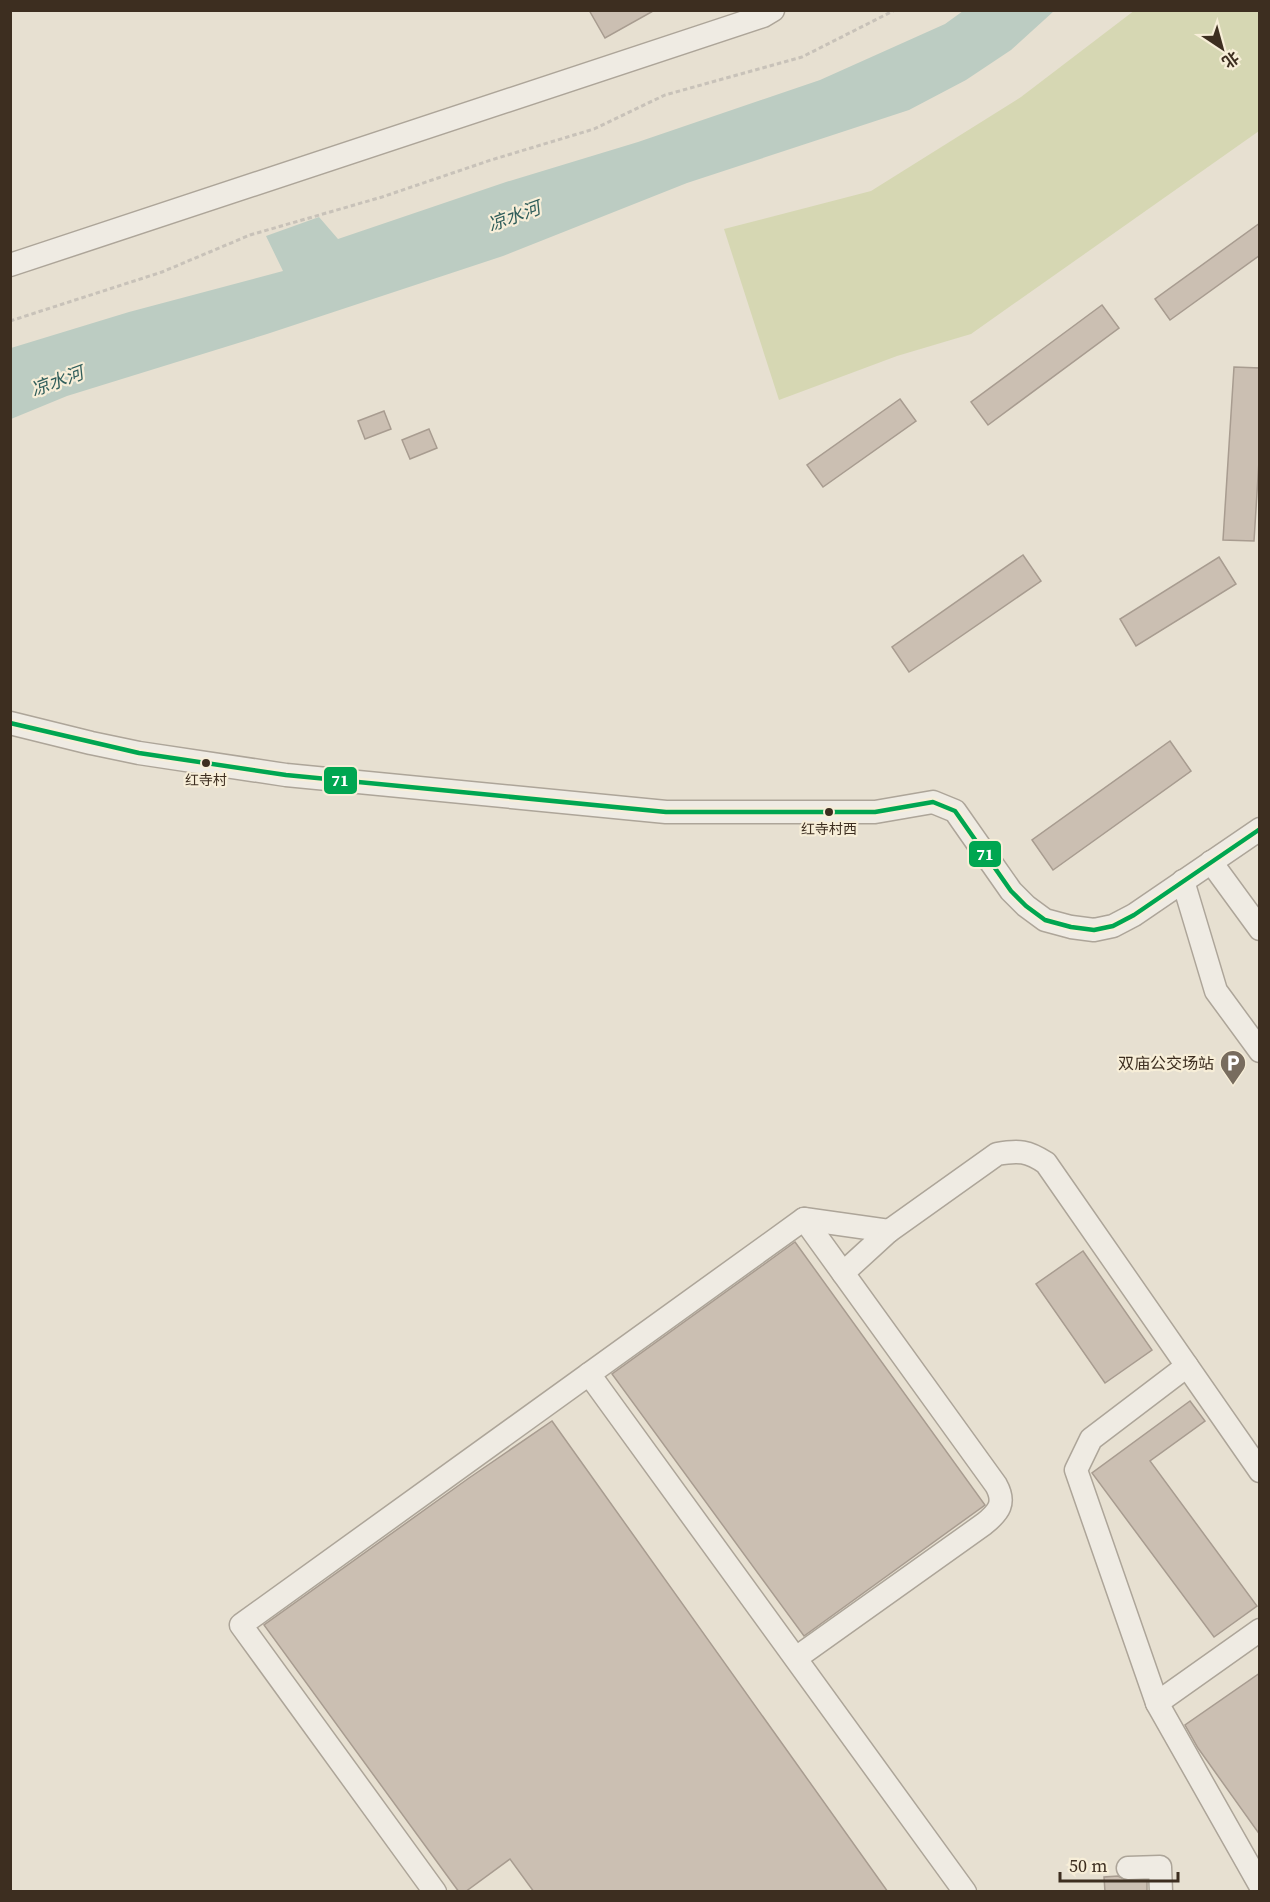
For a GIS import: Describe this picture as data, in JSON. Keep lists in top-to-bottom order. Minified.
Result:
{"water":["凉水河"],"places":{"other":["红寺村","红寺村西"],"parking":["双庙公交场站"]},"lines":["transit line 71"],"scale_bar":"50 m","north":"bottom right"}
